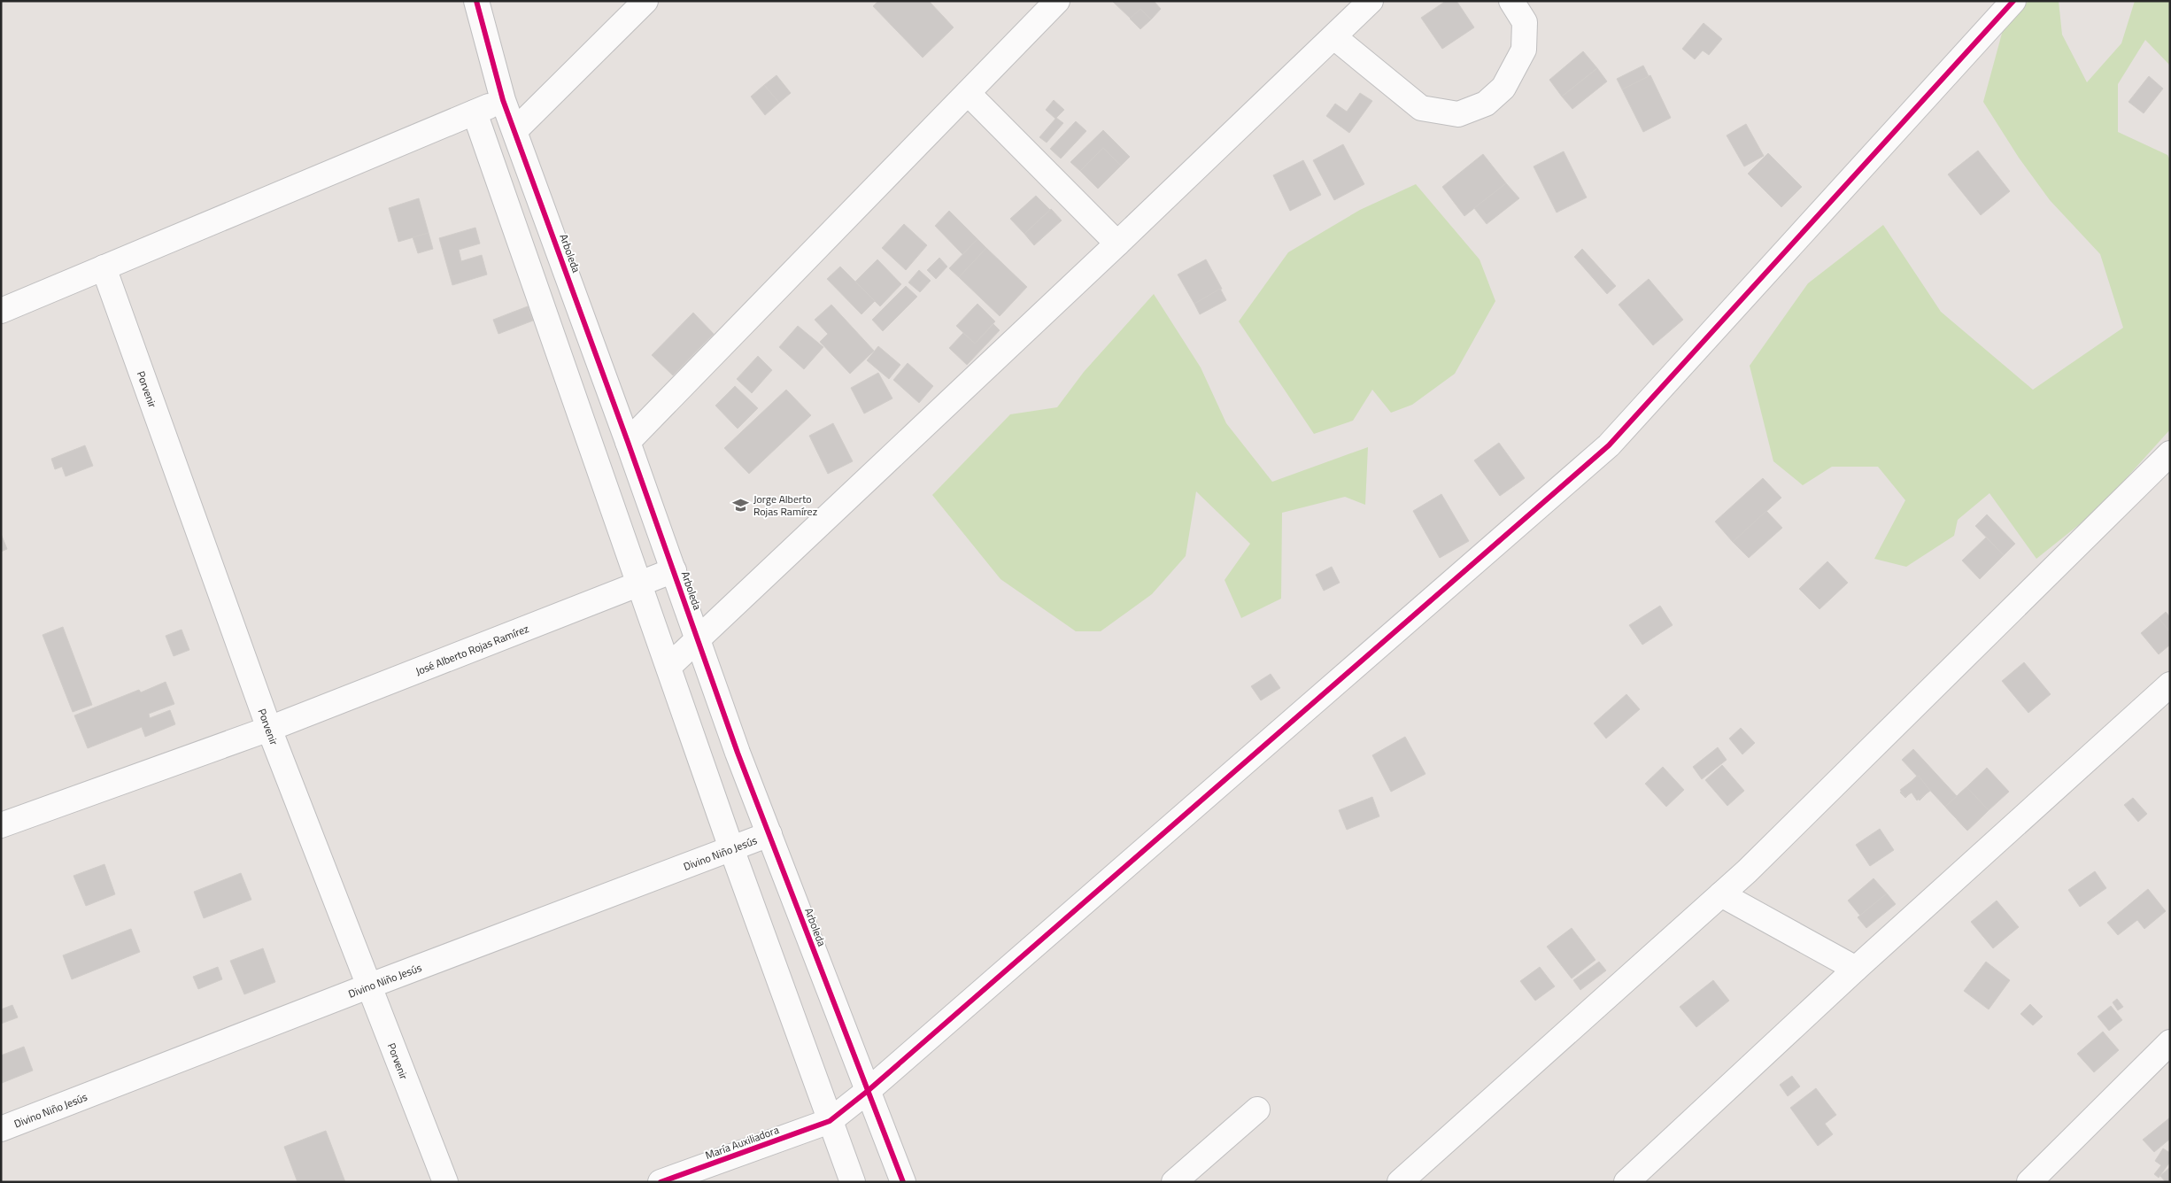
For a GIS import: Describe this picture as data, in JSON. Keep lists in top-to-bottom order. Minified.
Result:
{"streets":{"street":["Arboleda","Porvenir","José Alberto Rojas Ramírez","Divino Niño Jesús","María Auxiliadora"]},"crossings":[["Arboleda","José Alberto Rojas Ramírez"],["Arboleda","Divino Niño Jesús"],["Arboleda","María Auxiliadora"],["Porvenir","José Alberto Rojas Ramírez"],["Porvenir","Divino Niño Jesús"]],"places":{"school or university":["Jorge Alberto Rojas Ramírez"]}}
